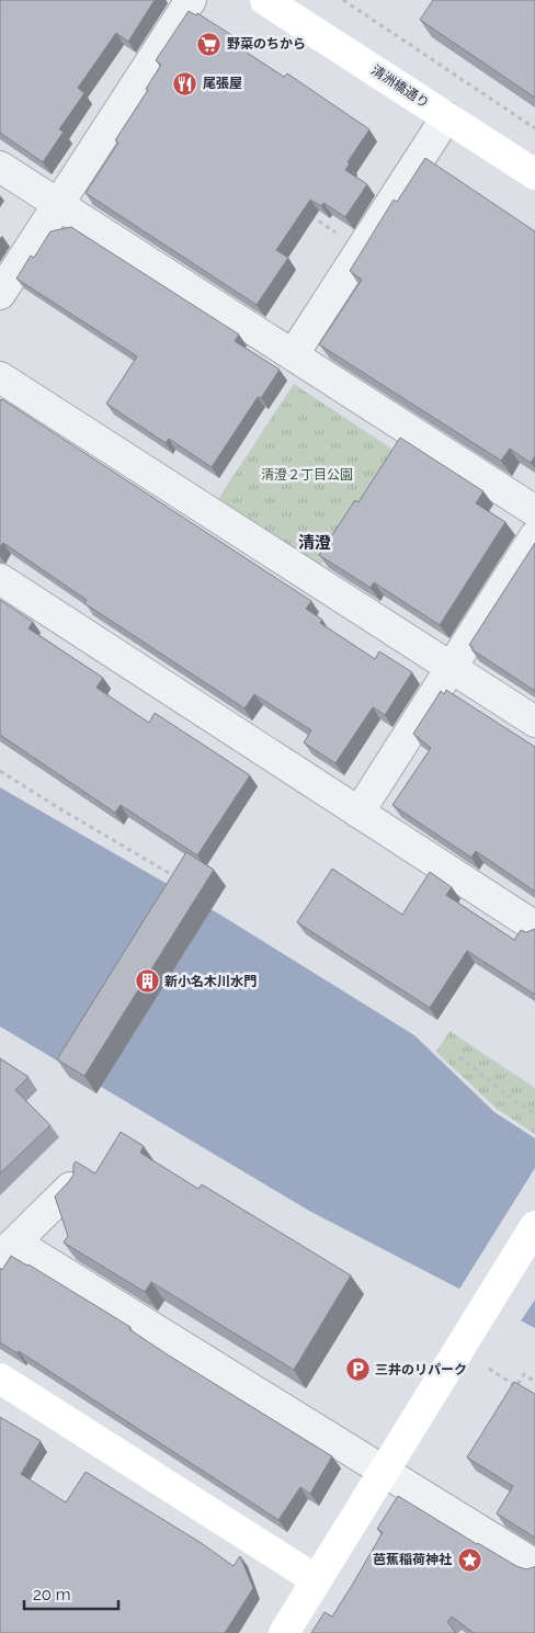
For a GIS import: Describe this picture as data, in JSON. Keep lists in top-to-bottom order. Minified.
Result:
{"streets":{"street":["清洲橋通り"]},"districts":["清澄"],"parks":["清澄２丁目公園"],"places":{"supermarket":["野菜のちから"],"restaurant":["尾張屋"],"building":["新小名木川水門"],"parking":["三井のリパーク"],"place":["芭蕉稲荷神社"]},"scale_bar":"20 m"}
